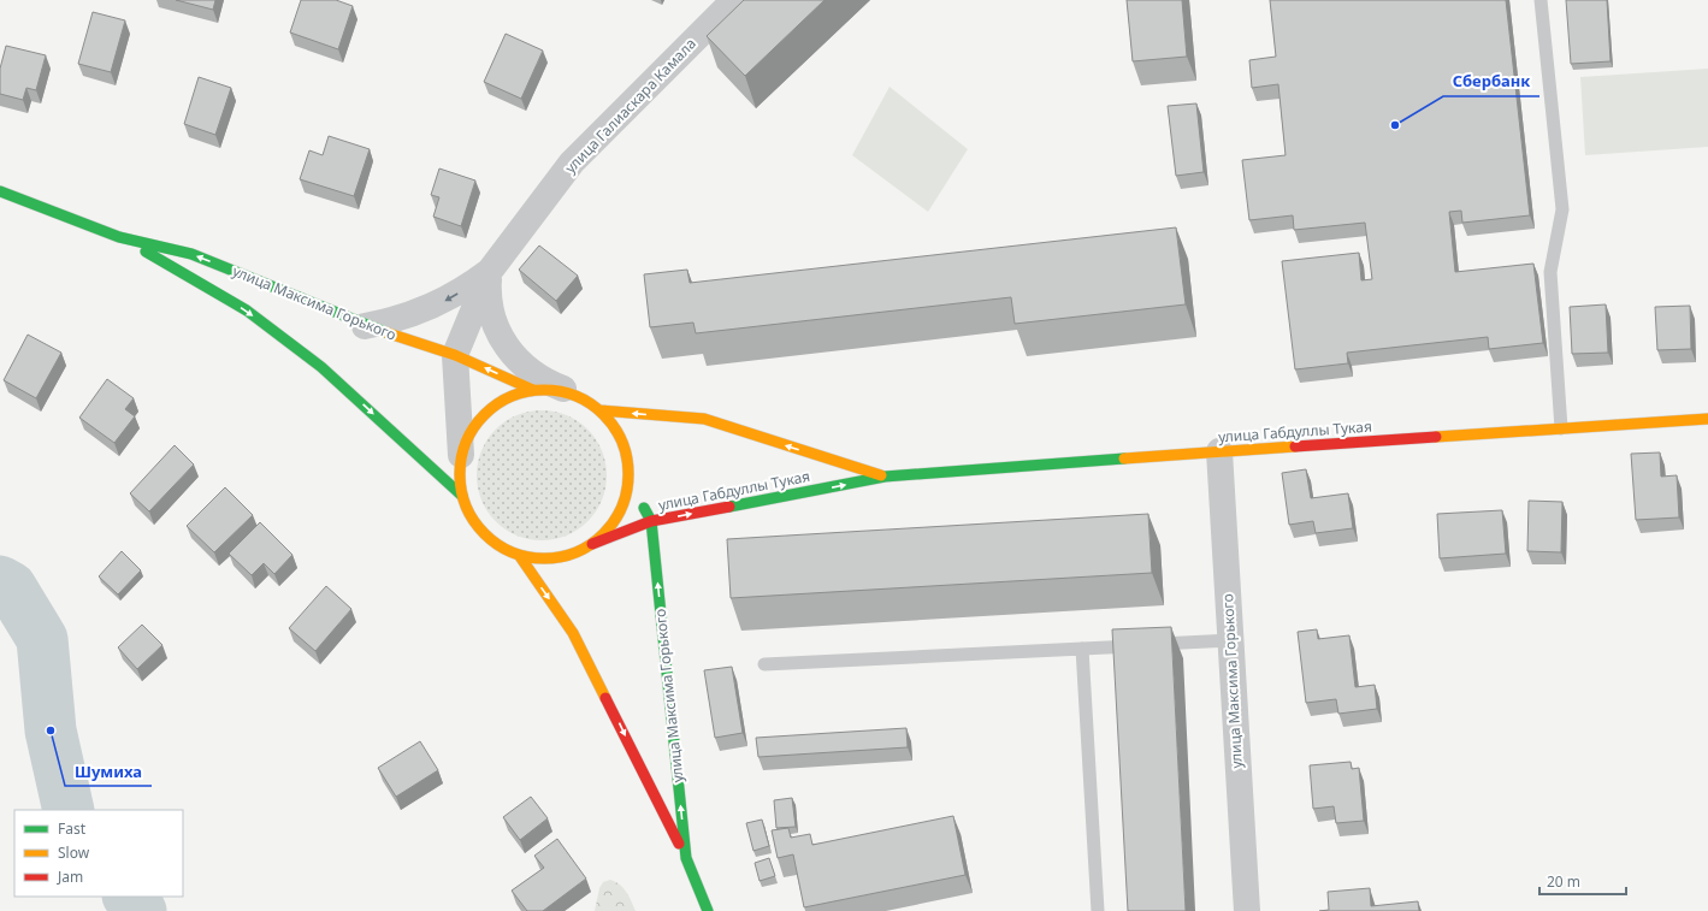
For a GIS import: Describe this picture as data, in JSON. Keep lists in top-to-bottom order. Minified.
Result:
{"streets":{"main road":["улица Максима Горького","улица Габдуллы Тукая"],"street":["улица Галиаскара Камала"]},"crossings":[["улица Галиаскара Камала","улица Максима Горького"],["улица Галиаскара Камала","улица Габдуллы Тукая"],["улица Максима Горького","улица Габдуллы Тукая"]],"places":["Сбербанк","Шумиха"],"legend":["Fast","Slow","Jam"],"scale_bar":"20 m"}
